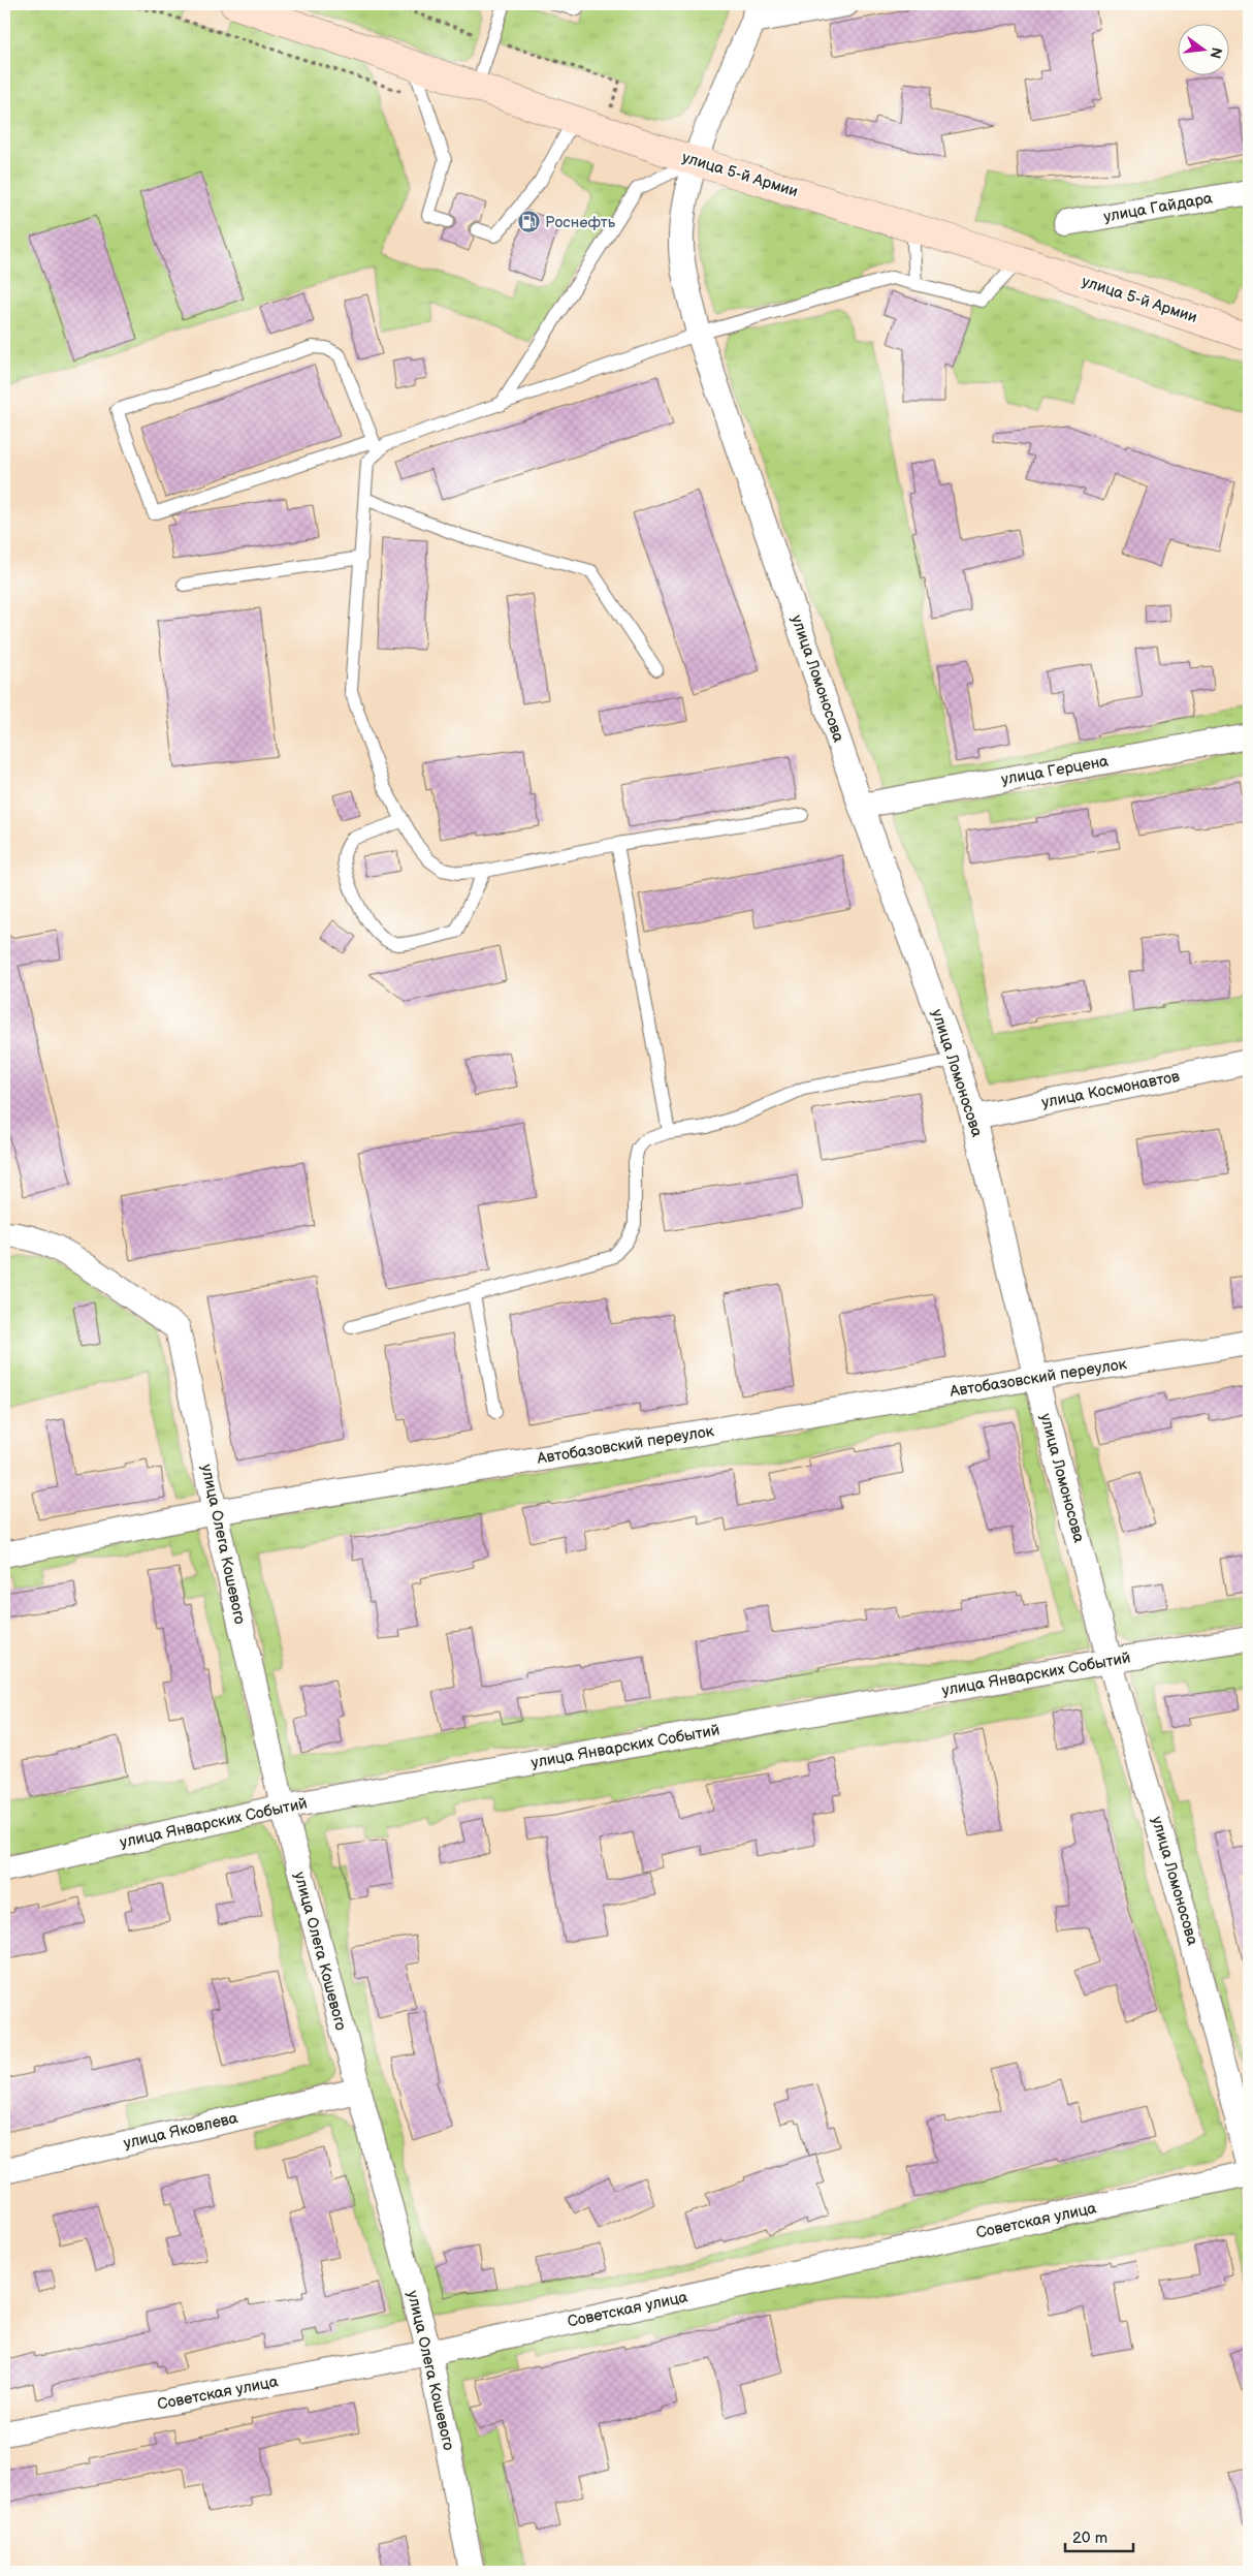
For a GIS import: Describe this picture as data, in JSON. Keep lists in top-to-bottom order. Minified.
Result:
{"streets":{"street":["улица 5-й Армии","улица Гайдара","улица Ломоносова","улица Герцена","улица Космонавтов","Автобазовский переулок","улица Олега Кошевого","улица Январских Событий","улица Яковлева","Советская улица"]},"crossings":[["улица 5-й Армии","улица Ломоносова"],["улица Ломоносова","улица Герцена"],["улица Ломоносова","улица Космонавтов"],["улица Ломоносова","Автобазовский переулок"],["улица Ломоносова","улица Январских Событий"],["Автобазовский переулок","улица Олега Кошевого"],["улица Олега Кошевого","улица Январских Событий"],["улица Олега Кошевого","улица Яковлева"],["улица Олега Кошевого","Советская улица"]],"places":{"fuel station":["Роснефть"]},"scale_bar":"20 m","north":"right"}
